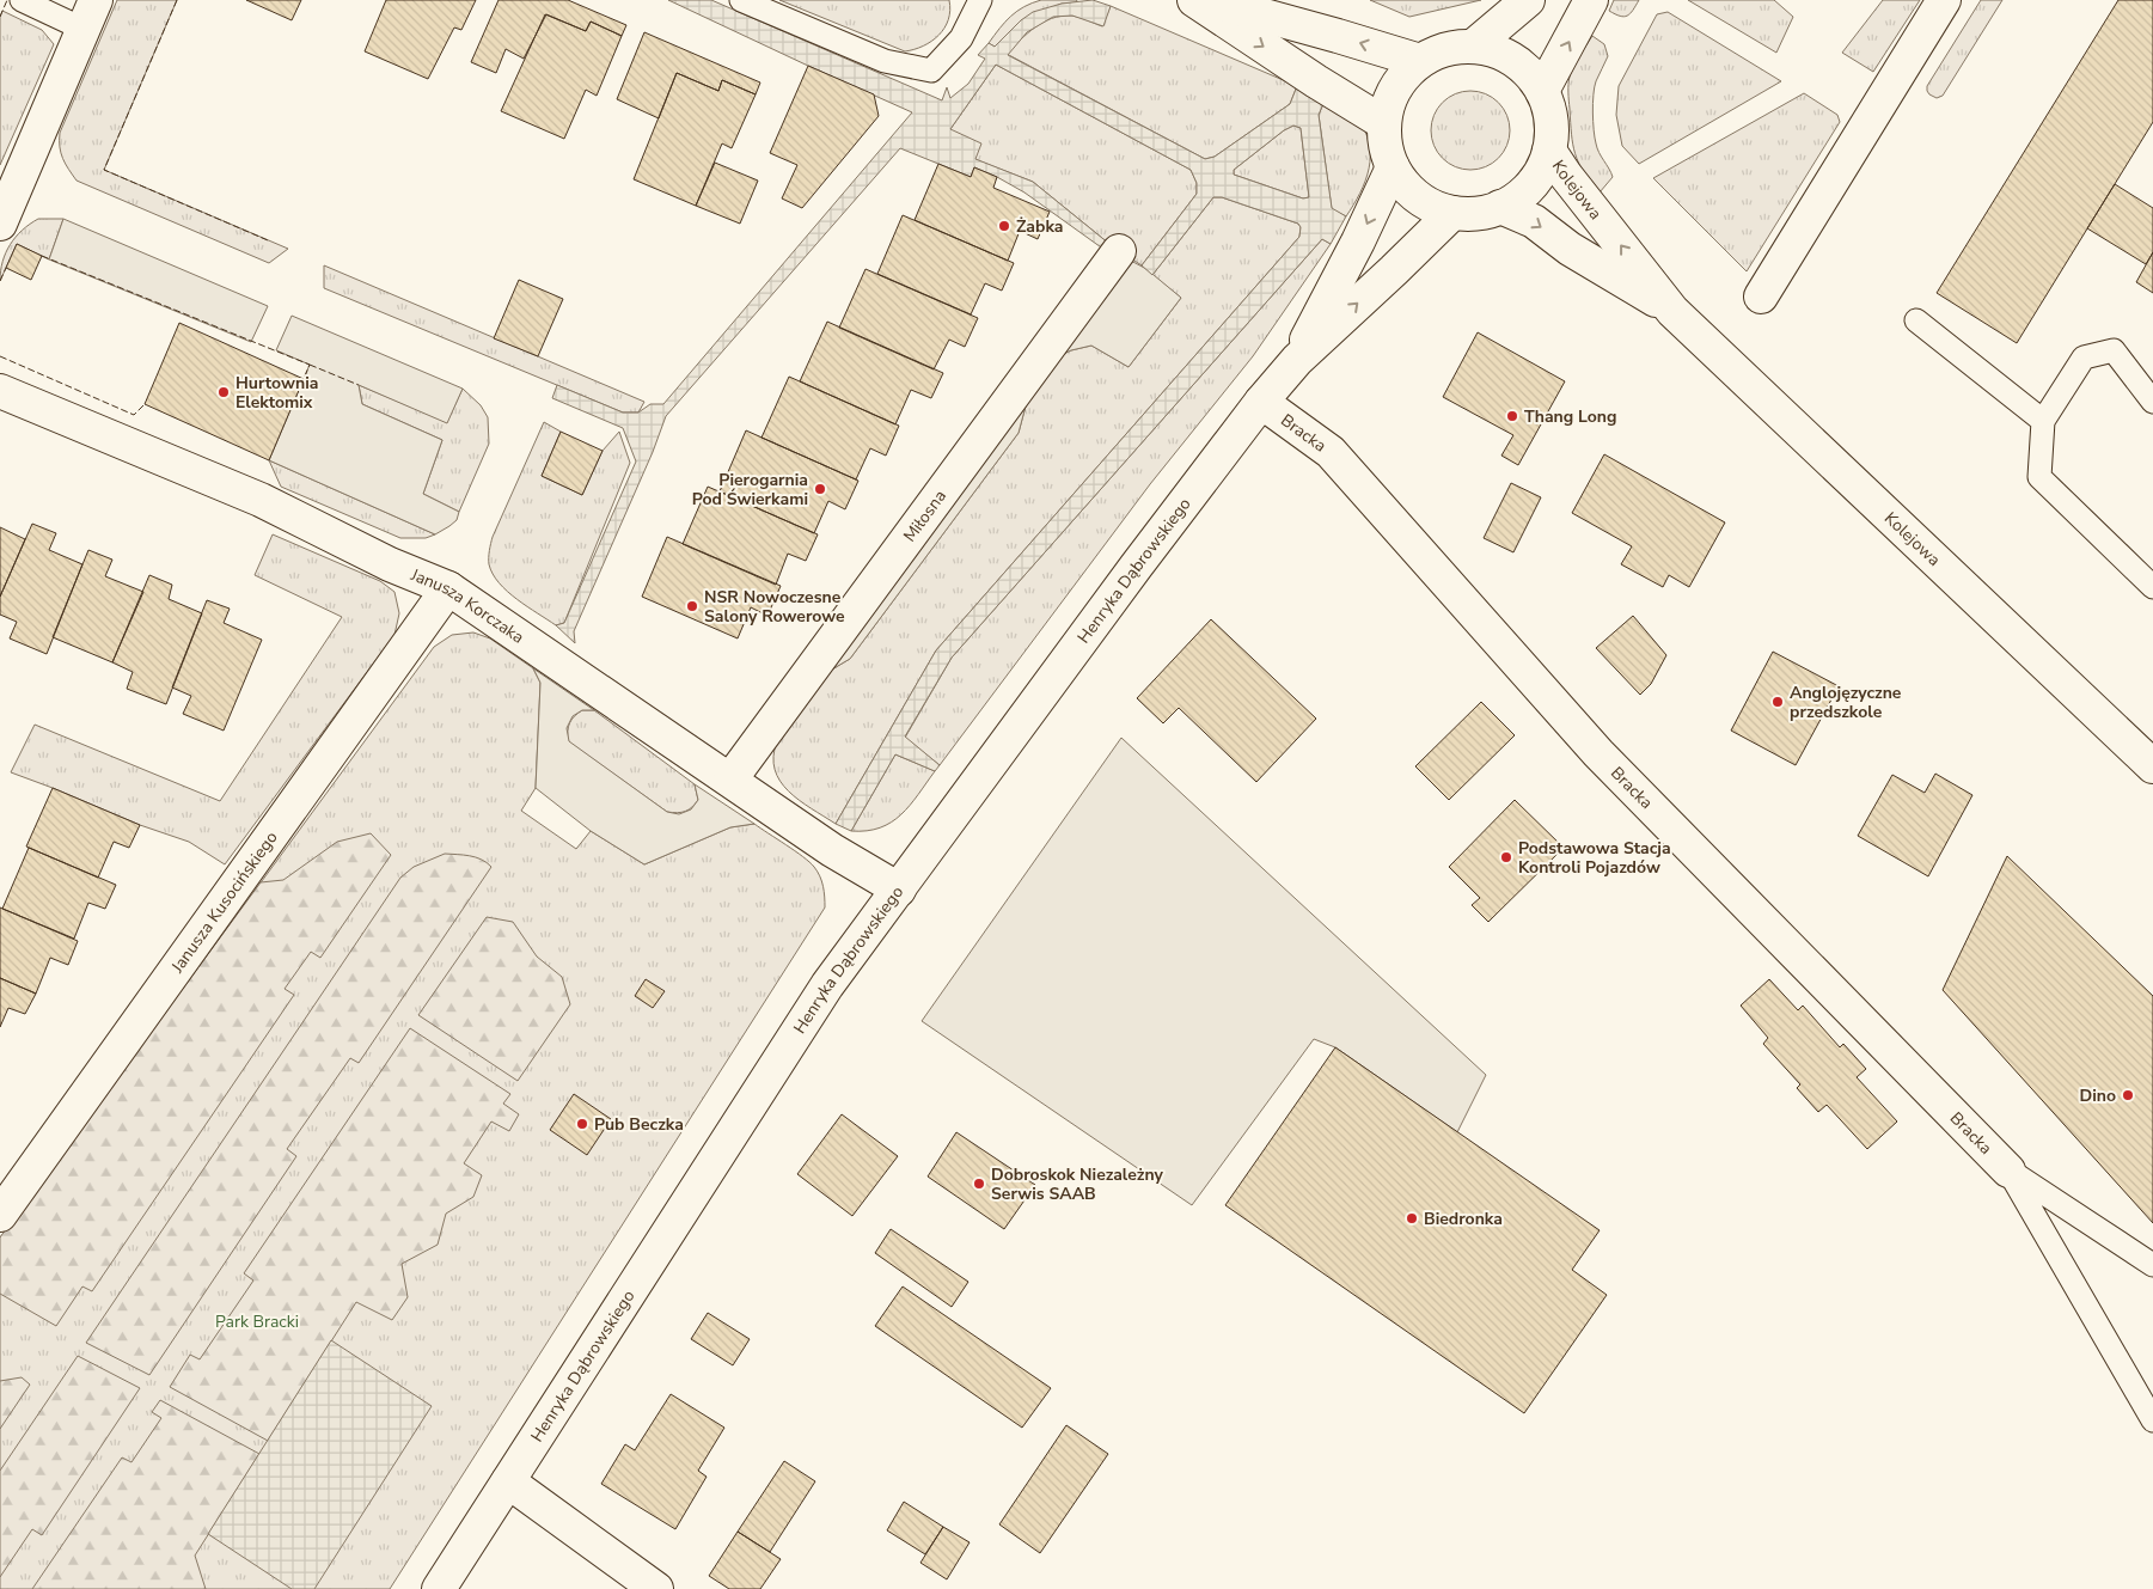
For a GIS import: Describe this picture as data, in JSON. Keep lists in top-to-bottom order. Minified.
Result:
{"streets":{"street":["Kolejowa","Bracka","Miłosna","Henryka Dąbrowskiego","Janusza Korczaka","Janusza Kusocińskiego"]},"crossings":[["Kolejowa","Henryka Dąbrowskiego"],["Bracka","Henryka Dąbrowskiego"],["Miłosna","Janusza Korczaka"],["Henryka Dąbrowskiego","Janusza Korczaka"],["Janusza Korczaka","Janusza Kusocińskiego"]],"parks":["Park Bracki"],"places":["Żabka","Hurtownia Elektomix","Thang Long","Pierogarnia Pod Świerkami","NSR Nowoczesne Salony Rowerowe","Anglojęzyczne przedszkole","Podstawowa Stacja Kontroli Pojazdów","Dino","Pub Beczka","Dobroskok Niezależny Serwis SAAB","Biedronka"]}
